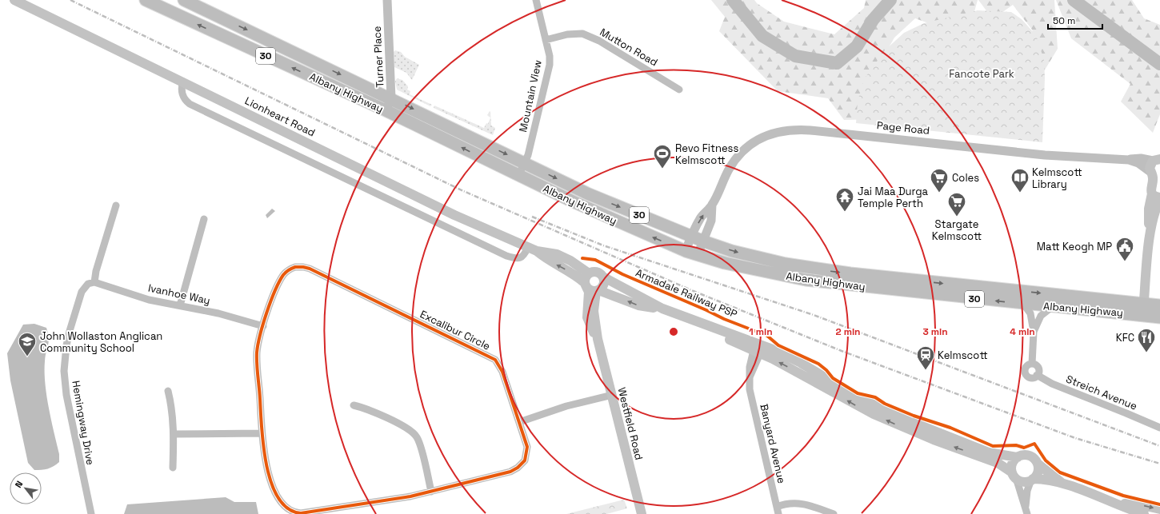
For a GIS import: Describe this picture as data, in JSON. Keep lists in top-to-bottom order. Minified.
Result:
{"streets":{"highway":["30","Albany Highway"],"main road":["Lionheart Road","Westfield Road"],"street":["Mutton Road","Turner Place","Mountain View","Page Road","Ivanhoe Way","Excalibur Circle","Streich Avenue","Hemingway Drive","Banyard Avenue"],"cycle path":["Armadale Railway PSP"]},"crossings":[["Mutton Road","Mountain View"],["Turner Place","Albany Highway"],["Albany Highway","Mountain View"],["Albany Highway","Page Road"],["Albany Highway","Streich Avenue"],["Lionheart Road","Westfield Road"],["Ivanhoe Way","Excalibur Circle"],["Ivanhoe Way","Hemingway Drive"]],"parks":["Fancote Park"],"places":{"sports":["Revo Fitness Kelmscott"],"supermarket":["Coles","Stargate Kelmscott"],"library":["Kelmscott Library"],"temple":["Jai Maa Durga Temple Perth"],"public building":["Matt Keogh MP"],"restaurant":["KFC"],"school or university":["John Wollaston Anglican Community School"],"station":["Kelmscott"]},"scale_bar":"50 m","north":"top left","rings":["1 min","2 min","3 min","4 min"]}
